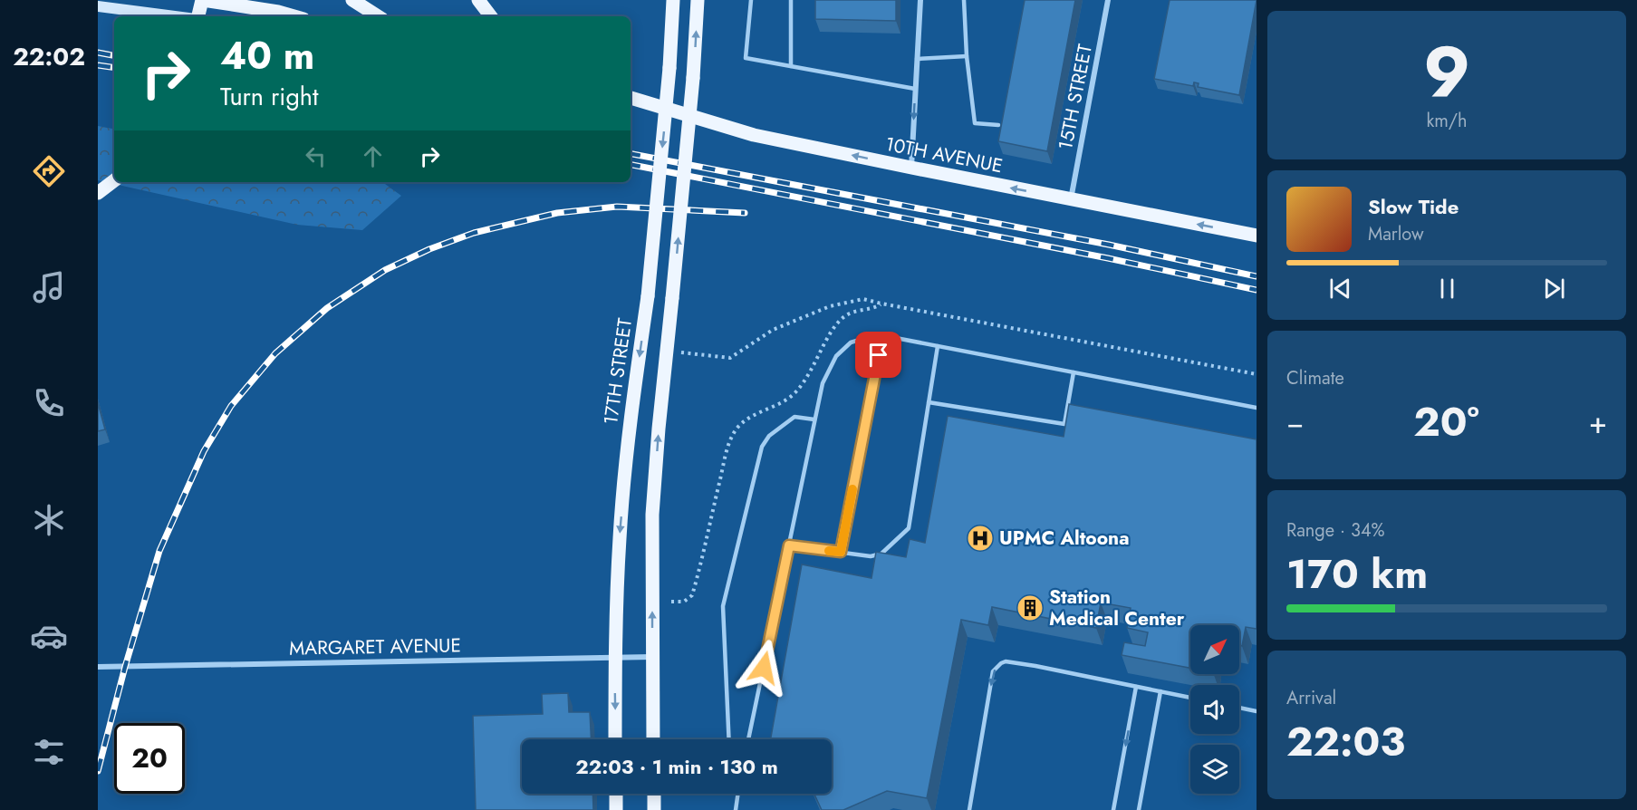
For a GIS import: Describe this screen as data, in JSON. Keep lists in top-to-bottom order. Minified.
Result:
{"streets":{"main road":["10TH AVENUE","17TH STREET"],"street":["15TH STREET","MARGARET AVENUE"]},"crossings":[["15TH STREET","10TH AVENUE"],["17TH STREET","MARGARET AVENUE"]],"one_way":["10TH AVENUE"],"places":{"hospital":["UPMC Altoona"],"building":["Station Medical Center"]},"north":"top right","page":{"tabs":"22:02","tile":[["9","km/h"],"Climate",["Range · 34%","170 km"],["Arrival","22:03"]],"turn":["40 m","Turn right"],"song":["Slow Tide","Marlow"],"heat":["−","20°","+"],"limit":"20","trip":"22:03 · 1 min · 130 m"}}
